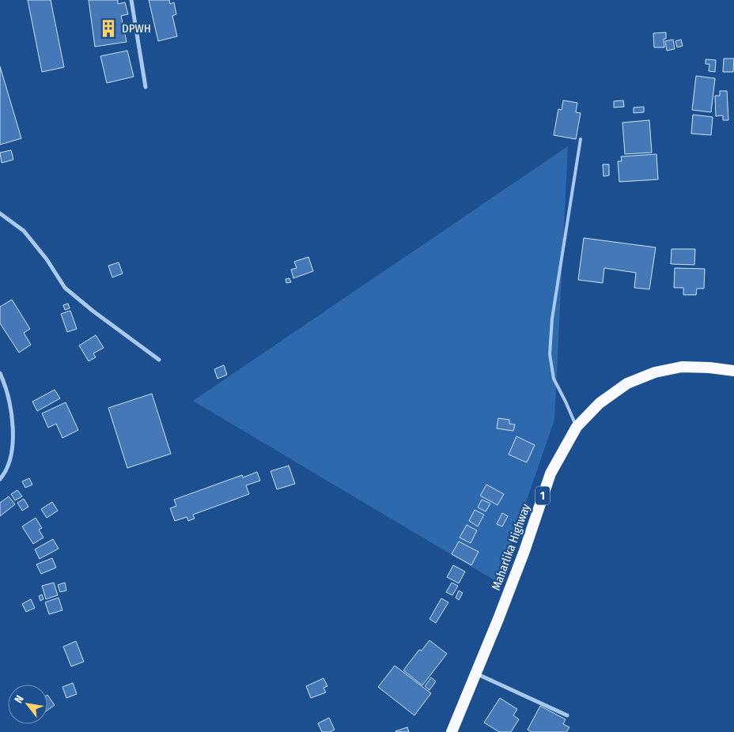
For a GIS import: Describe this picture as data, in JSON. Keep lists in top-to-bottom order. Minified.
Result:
{"streets":{"highway":["1","Maharlika Highway"]},"places":{"building":["DPWH"]},"north":"top left"}
